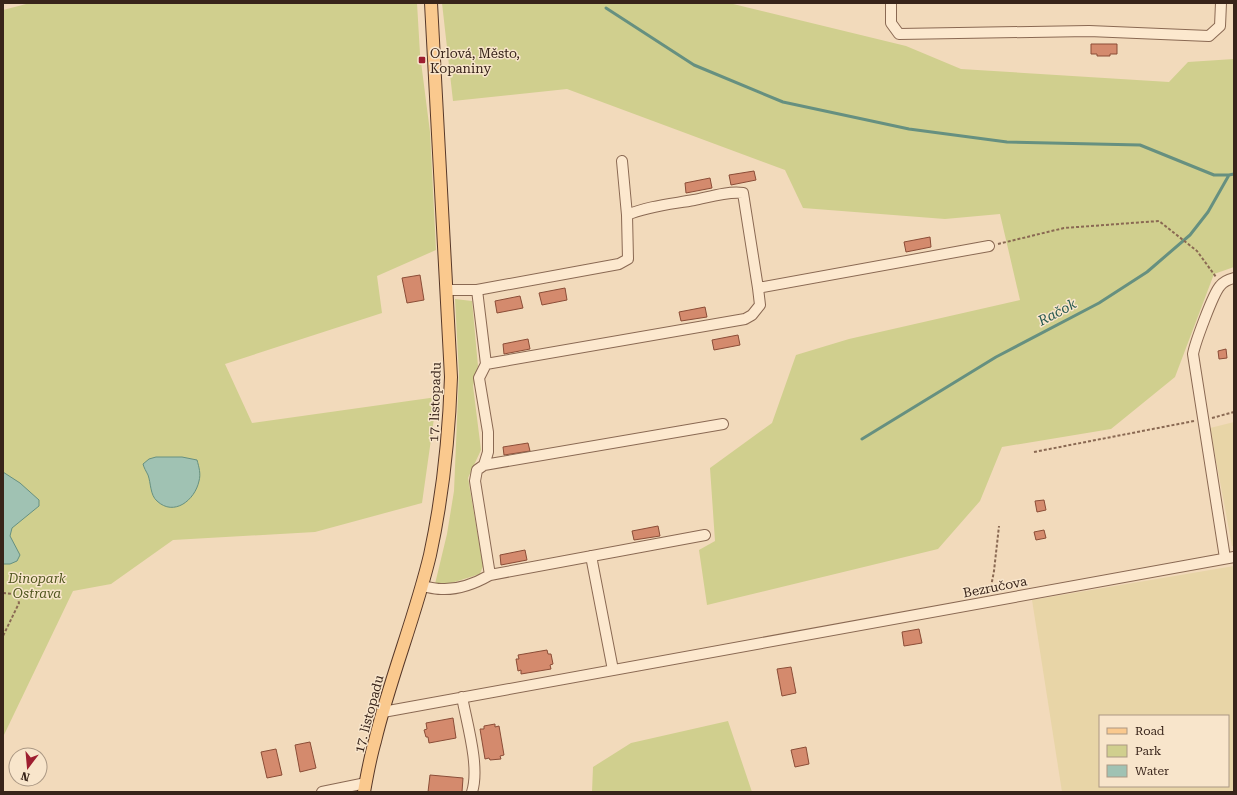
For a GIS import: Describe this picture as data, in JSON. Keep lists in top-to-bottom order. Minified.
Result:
{"streets":{"main road":["17. listopadu"],"street":["Bezručova"]},"crossings":[["17. listopadu","Bezručova"]],"water":["Račok"],"parks":["Dinopark Ostrava"],"places":{"transit":["Orlová, Město, Kopaniny"]},"legend":["Road","Park","Water"],"north":"bottom"}
